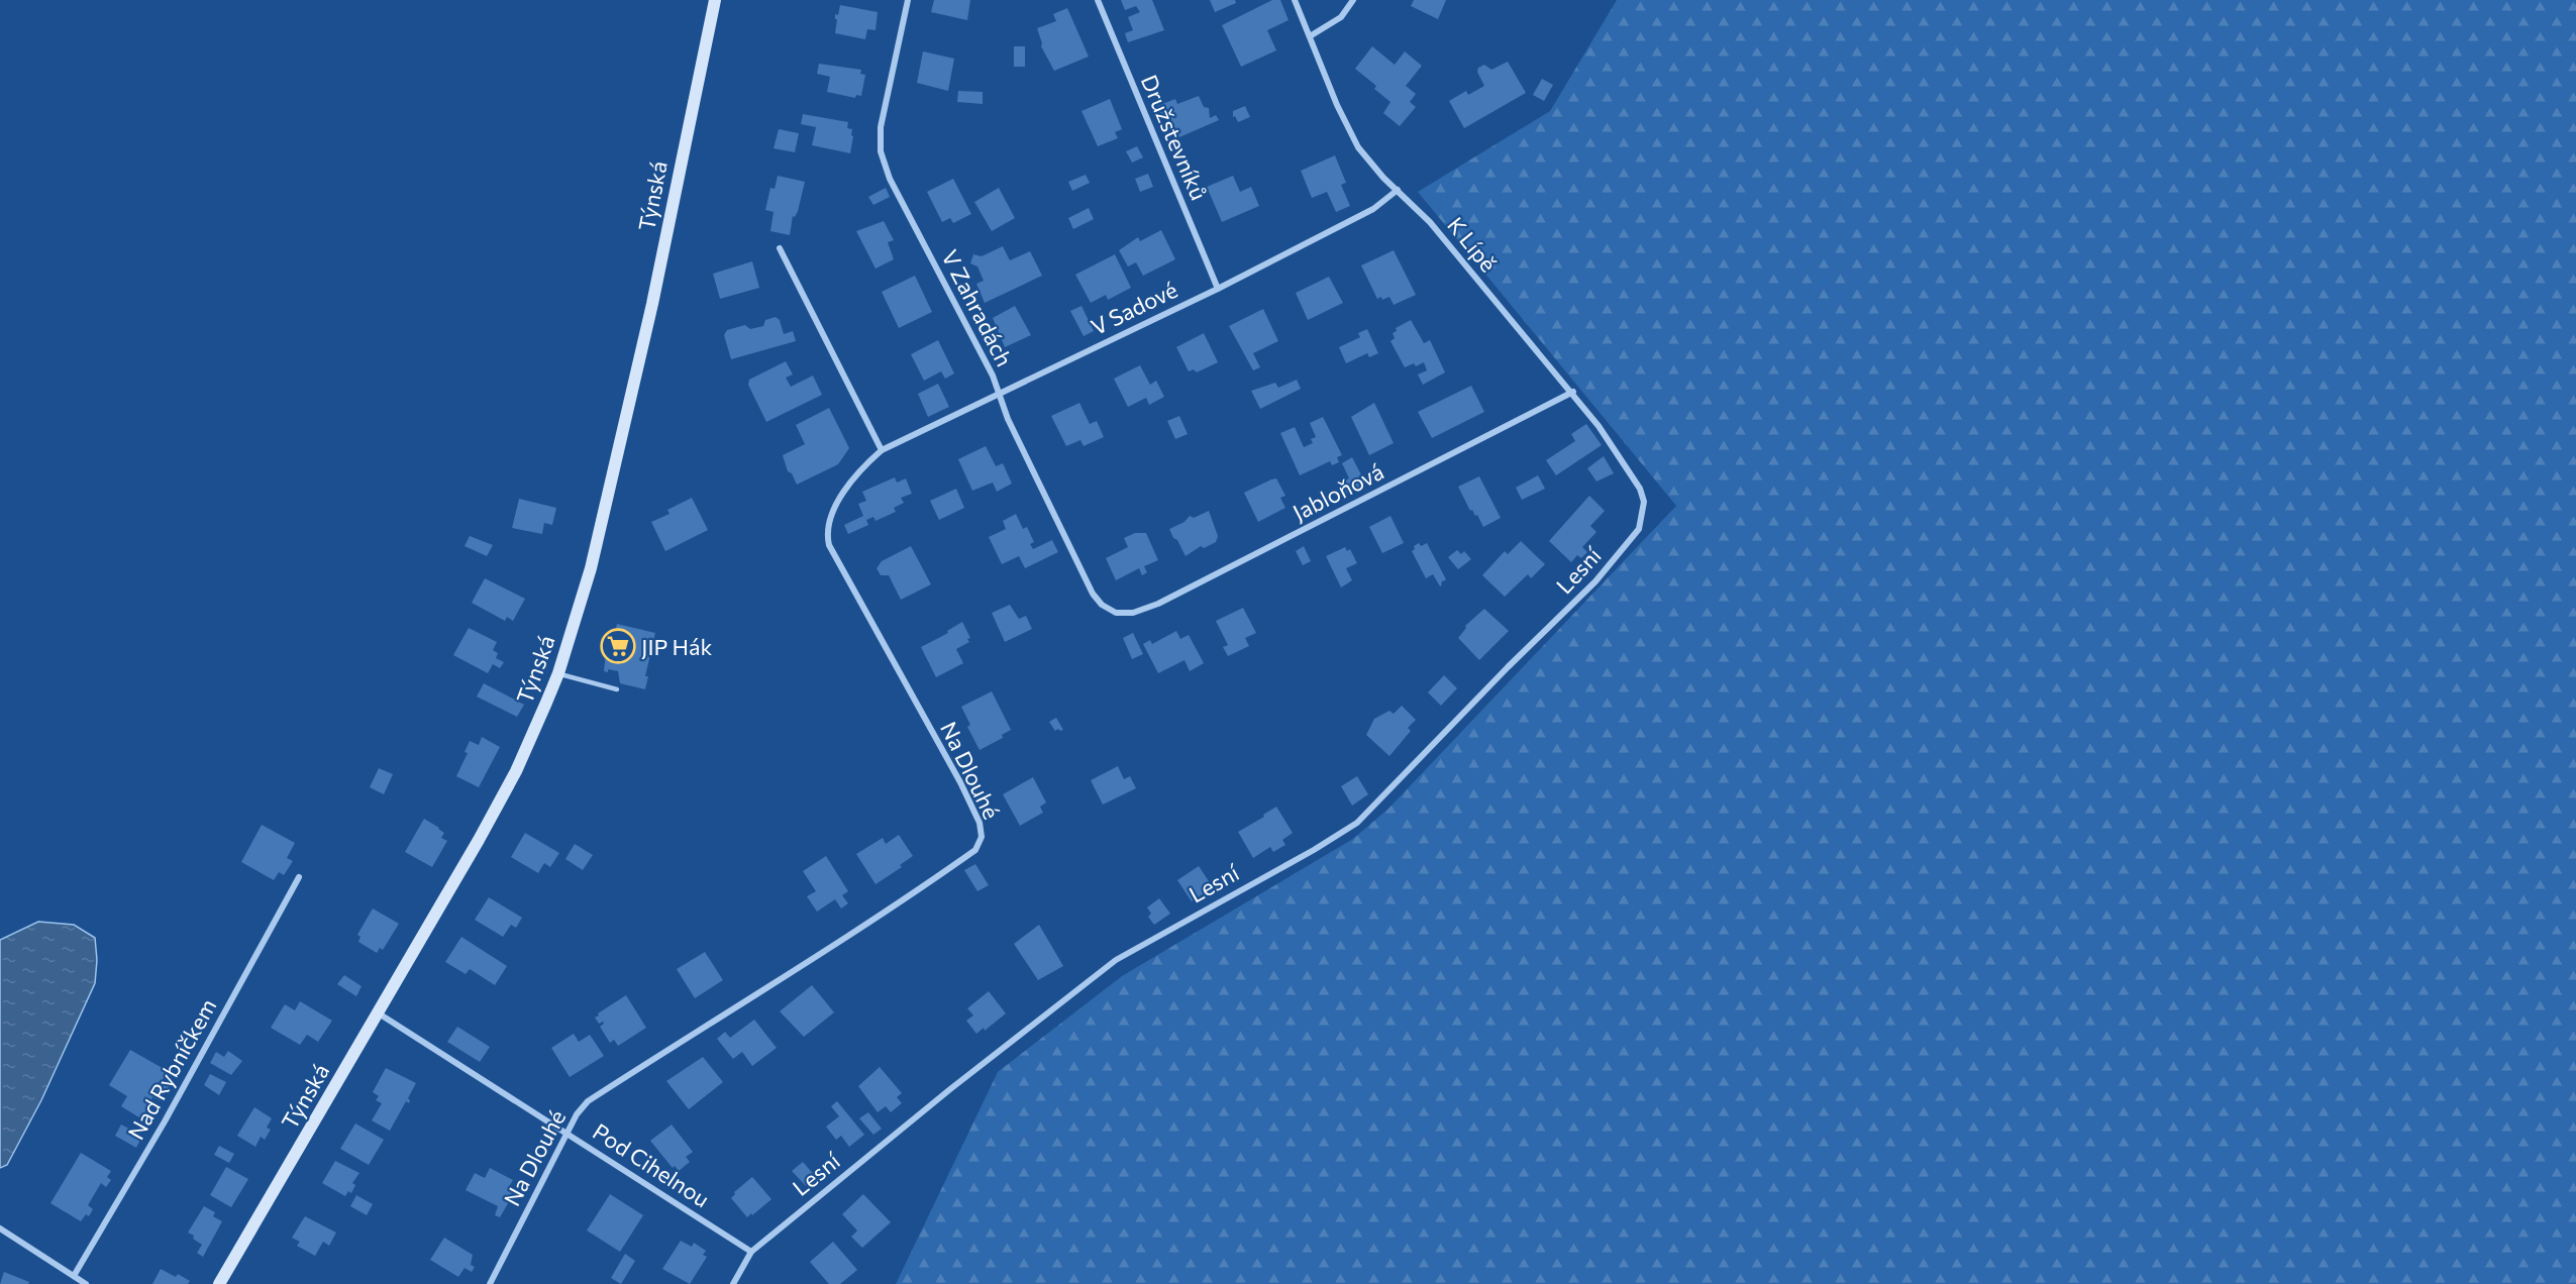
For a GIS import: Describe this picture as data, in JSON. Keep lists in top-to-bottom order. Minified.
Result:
{"streets":{"main road":["Týnská"],"street":["Družstevníků","K Lípě","V Zahradách","V Sadové","Jabloňová","Lesní","Na Dlouhé","Nad Rybníčkem","Pod Cihelnou"]},"crossings":[["Družstevníků","V Sadové"],["Týnská","Pod Cihelnou"],["K Lípě","V Sadové"],["K Lípě","Jabloňová"],["K Lípě","Lesní"],["V Zahradách","V Sadové"],["V Zahradách","Jabloňová"],["V Sadové","Na Dlouhé"],["Lesní","Pod Cihelnou"],["Na Dlouhé","Pod Cihelnou"]],"places":{"supermarket":["JIP Hák"]}}
